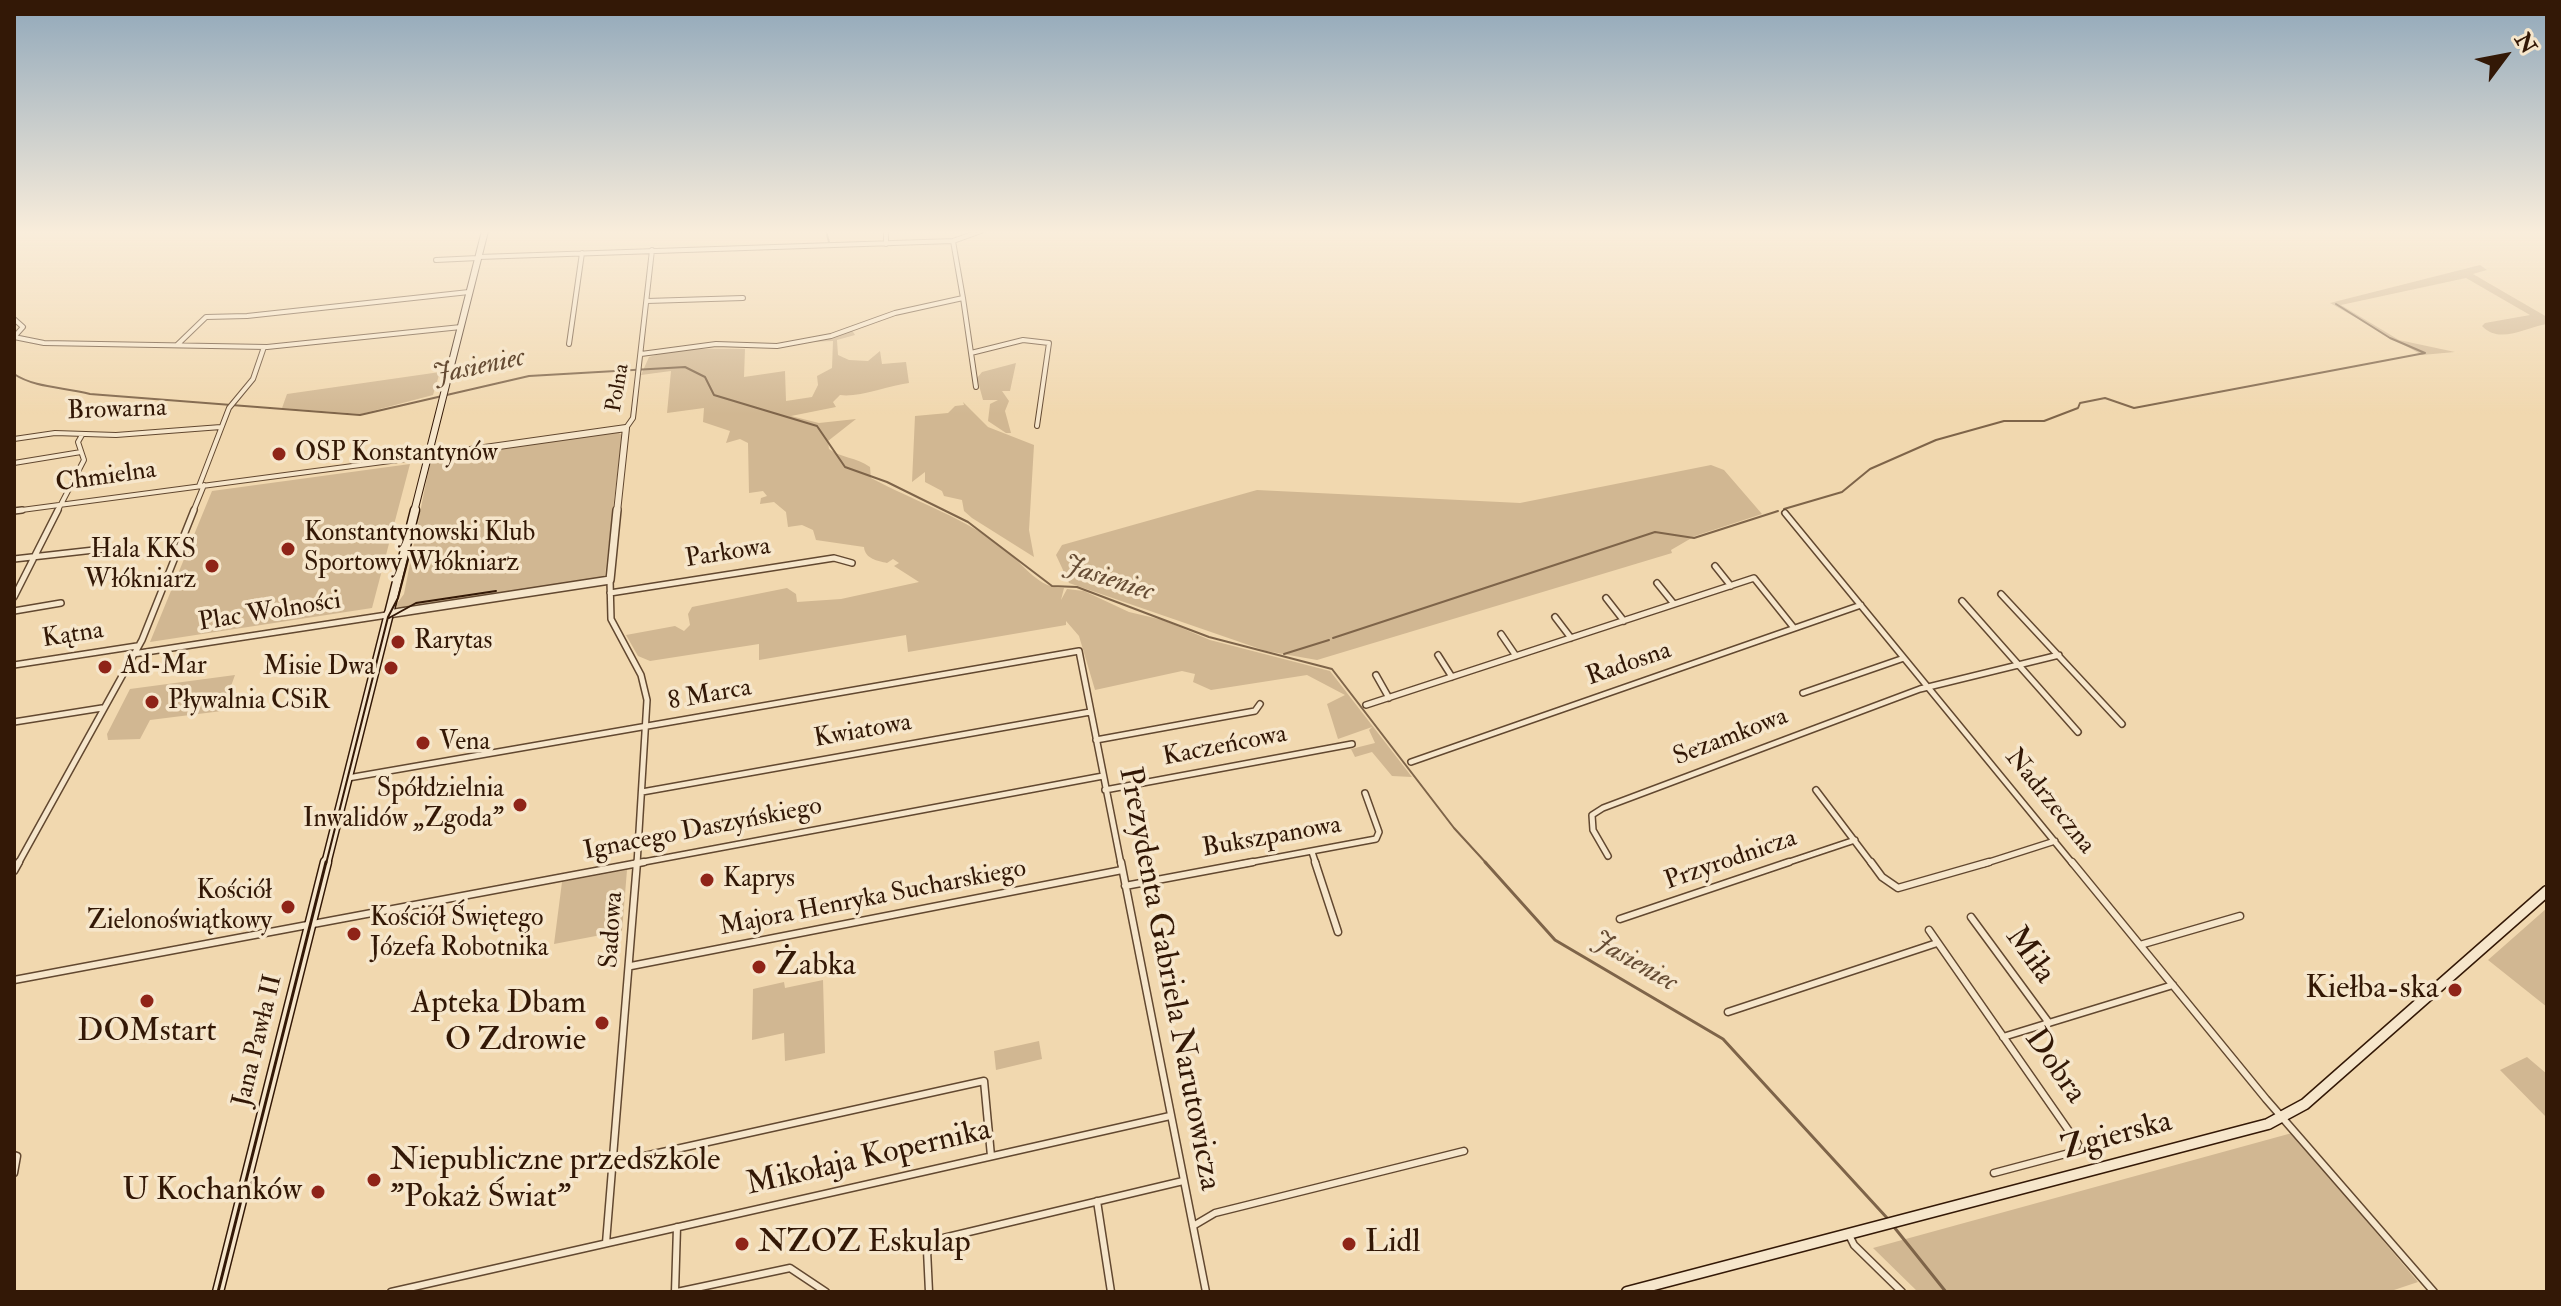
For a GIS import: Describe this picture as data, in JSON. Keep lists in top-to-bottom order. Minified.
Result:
{"streets":{"main road":["Jana Pawła II","Zgierska"],"street":["Polna","Browarna","Chmielna","Parkowa","Plac Wolności","Kątna","Radosna","8 Marca","Kwiatowa","Sezamkowa","Kaczeńcowa","Nadrzeczna","Ignacego Daszyńskiego","Bukszpanowa","Przyrodnicza","Majora Henryka Sucharskiego","Sadowa","Miła","Prezydenta Gabriela Narutowicza","Dobra","Mikołaja Kopernika"]},"crossings":[["Parkowa","Sadowa"],["Plac Wolności","Sadowa"],["Plac Wolności","Jana Pawła II"],["Radosna","Nadrzeczna"],["8 Marca","Sadowa"],["8 Marca","Prezydenta Gabriela Narutowicza"],["8 Marca","Jana Pawła II"],["Kwiatowa","Sadowa"],["Kwiatowa","Prezydenta Gabriela Narutowicza"],["Sezamkowa","Nadrzeczna"],["Kaczeńcowa","Prezydenta Gabriela Narutowicza"],["Nadrzeczna","Miła"],["Nadrzeczna","Zgierska"],["Ignacego Daszyńskiego","Sadowa"],["Ignacego Daszyńskiego","Prezydenta Gabriela Narutowicza"],["Ignacego Daszyńskiego","Jana Pawła II"],["Bukszpanowa","Prezydenta Gabriela Narutowicza"],["Majora Henryka Sucharskiego","Sadowa"],["Majora Henryka Sucharskiego","Prezydenta Gabriela Narutowicza"],["Sadowa","Mikołaja Kopernika"],["Miła","Dobra"],["Prezydenta Gabriela Narutowicza","Mikołaja Kopernika"]],"water":["Jasieniec"],"places":["OSP Konstantynów","Konstantynowski Klub Sportowy Włókniarz","Hala KKS Włókniarz","Rarytas","Ad-Mar","Misie Dwa","Pływalnia CSiR","Vena","Spółdzielnia Inwalidów „Zgoda”","Kaprys","Kościół Zielonoświątkowy","Kościół Świętego Józefa Robotnika","Żabka","Kiełba-ska","DOMstart","Apteka Dbam O Zdrowie","Niepubliczne przedszkole \"Pokaż Świat\"","U Kochanków","NZOZ Eskulap","Lidl"],"north":"top right"}
